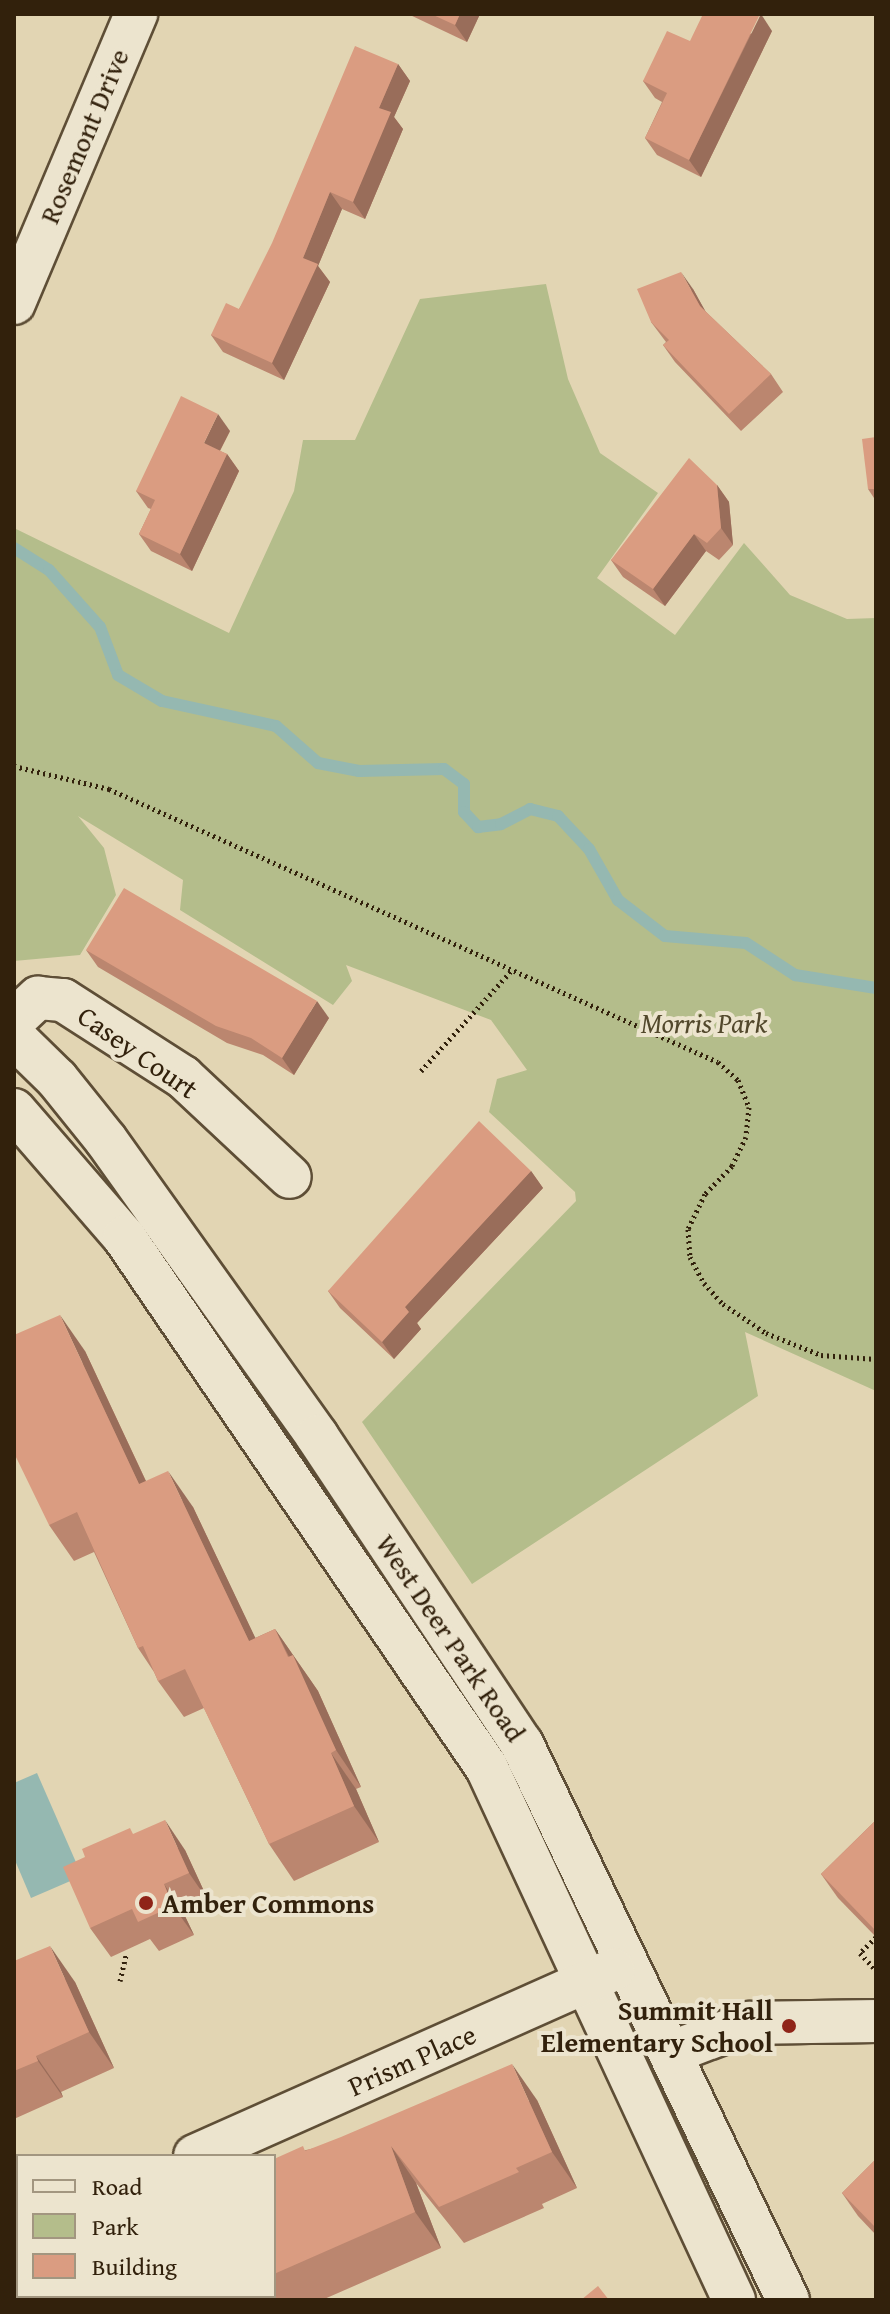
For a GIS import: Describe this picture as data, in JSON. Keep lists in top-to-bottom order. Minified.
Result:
{"streets":{"street":["Rosemont Drive","Casey Court","West Deer Park Road","Prism Place"]},"crossings":[["West Deer Park Road","Prism Place"]],"parks":["Morris Park"],"places":["Amber Commons","Summit Hall Elementary School"],"legend":["Road","Park","Building"]}
